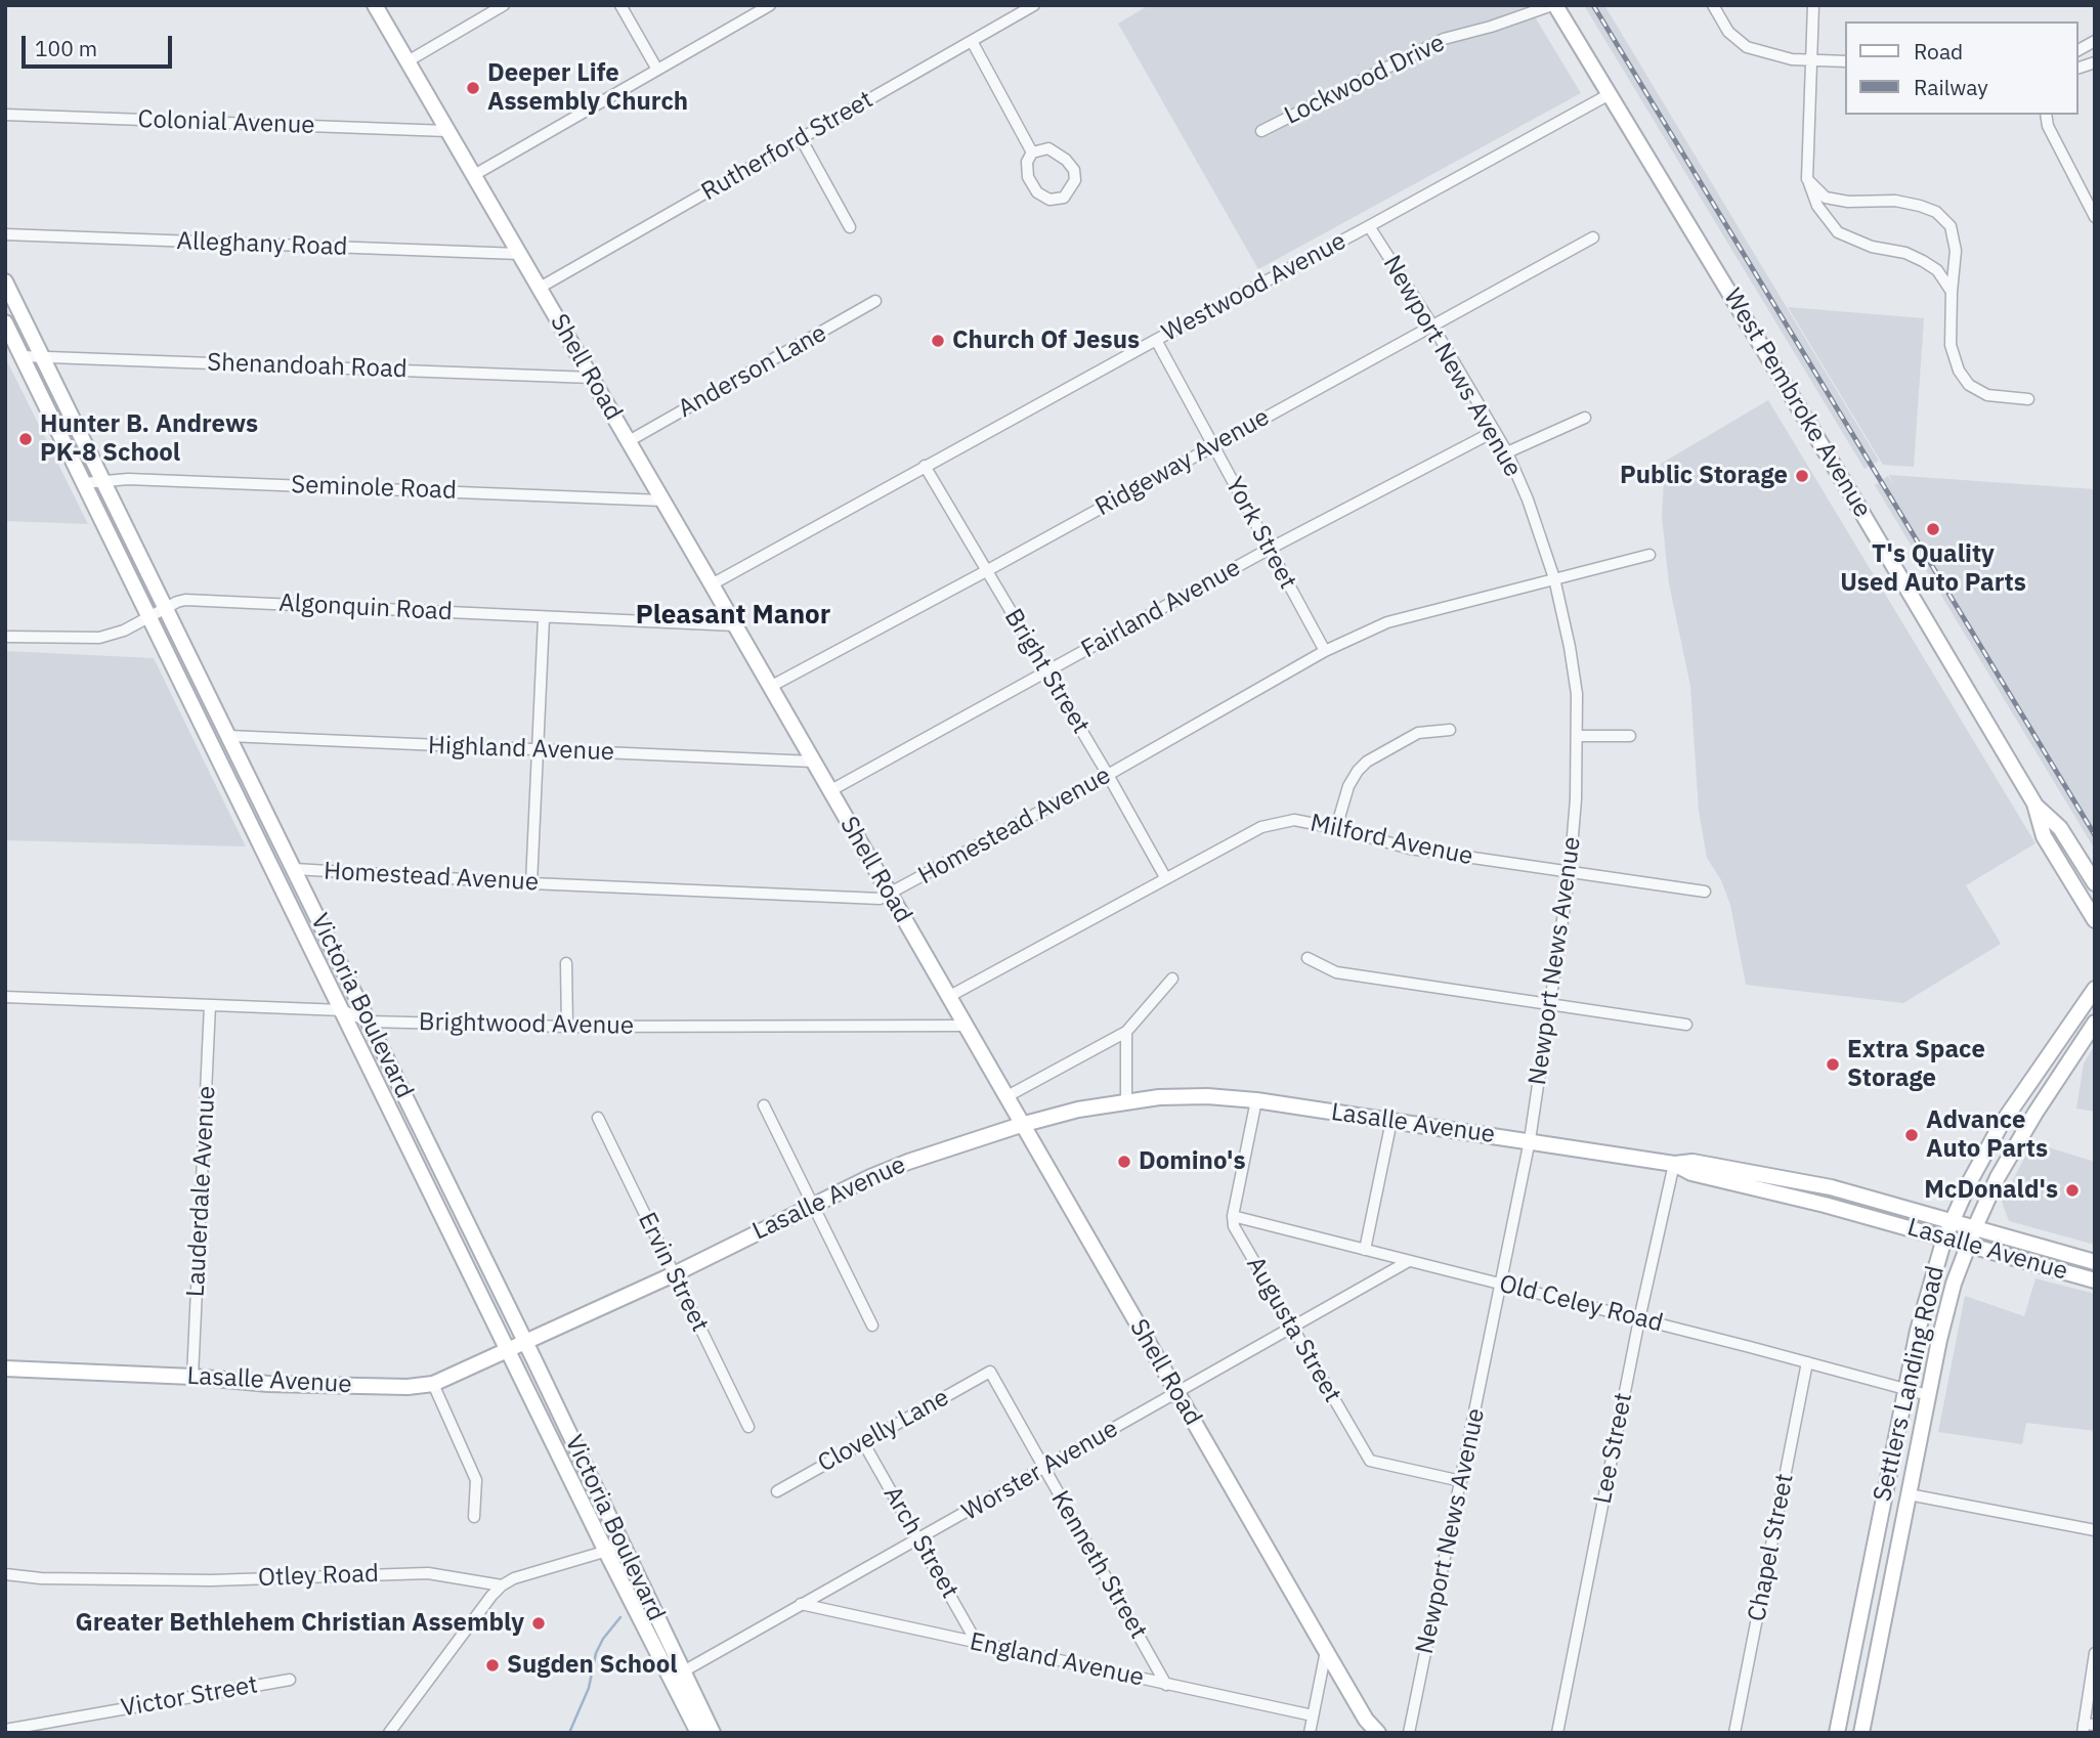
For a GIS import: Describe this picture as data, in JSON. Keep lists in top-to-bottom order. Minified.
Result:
{"streets":{"main road":["Shell Road","West Pembroke Avenue","Victoria Boulevard","Lasalle Avenue","Settlers Landing Road"],"street":["Lockwood Drive","Colonial Avenue","Rutherford Street","Alleghany Road","Westwood Avenue","Shenandoah Road","Newport News Avenue","Anderson Lane","Ridgeway Avenue","Seminole Road","York Street","Algonquin Road","Fairland Avenue","Bright Street","Highland Avenue","Homestead Avenue","Milford Avenue","Brightwood Avenue","Lauderdale Avenue","Ervin Street","Old Celey Road","Augusta Street","Clovelly Lane","Lee Street","Worster Avenue","Arch Street","Chapel Street","Kenneth Street","Otley Road","England Avenue","Victor Street"]},"crossings":[["Lockwood Drive","West Pembroke Avenue"],["Colonial Avenue","Shell Road"],["Rutherford Street","Shell Road"],["Alleghany Road","Shell Road"],["Westwood Avenue","Newport News Avenue"],["Westwood Avenue","Shell Road"],["Westwood Avenue","West Pembroke Avenue"],["Westwood Avenue","York Street"],["Westwood Avenue","Bright Street"],["Shenandoah Road","Shell Road"],["Shenandoah Road","Victoria Boulevard"],["Newport News Avenue","Ridgeway Avenue"],["Newport News Avenue","Fairland Avenue"],["Newport News Avenue","Homestead Avenue"],["Newport News Avenue","Milford Avenue"],["Newport News Avenue","Lasalle Avenue"],["Newport News Avenue","Old Celey Road"],["Newport News Avenue","Augusta Street"],["Shell Road","Anderson Lane"],["Shell Road","Ridgeway Avenue"],["Shell Road","Seminole Road"],["Shell Road","Algonquin Road"],["Shell Road","Fairland Avenue"],["Shell Road","Highland Avenue"],["Shell Road","Homestead Avenue"],["Shell Road","Milford Avenue"],["Shell Road","Brightwood Avenue"],["Shell Road","Lasalle Avenue"],["Shell Road","Worster Avenue"],["Ridgeway Avenue","York Street"],["Ridgeway Avenue","Bright Street"],["Seminole Road","Victoria Boulevard"],["York Street","Fairland Avenue"],["York Street","Homestead Avenue"],["Algonquin Road","Victoria Boulevard"],["Fairland Avenue","Bright Street"],["Bright Street","Homestead Avenue"],["Bright Street","Milford Avenue"],["Highland Avenue","Victoria Boulevard"],["Homestead Avenue","Victoria Boulevard"],["Victoria Boulevard","Brightwood Avenue"],["Victoria Boulevard","Lasalle Avenue"],["Victoria Boulevard","Worster Avenue"],["Brightwood Avenue","Lauderdale Avenue"],["Lasalle Avenue","Lauderdale Avenue"],["Lasalle Avenue","Ervin Street"],["Lasalle Avenue","Settlers Landing Road"],["Lasalle Avenue","Lee Street"],["Old Celey Road","Augusta Street"],["Old Celey Road","Settlers Landing Road"],["Old Celey Road","Lee Street"],["Old Celey Road","Worster Avenue"],["Old Celey Road","Chapel Street"],["Augusta Street","Worster Avenue"],["Clovelly Lane","Arch Street"],["Clovelly Lane","Kenneth Street"],["Worster Avenue","Arch Street"],["Worster Avenue","Kenneth Street"],["Worster Avenue","England Avenue"],["Arch Street","England Avenue"],["Kenneth Street","England Avenue"]],"districts":["Pleasant Manor"],"places":["Deeper Life Assembly Church","Church Of Jesus","Hunter B. Andrews PK-8 School","Public Storage","T's Quality Used Auto Parts","Extra Space Storage","Advance Auto Parts","Domino's","McDonald's","Greater Bethlehem Christian Assembly","Sugden School"],"legend":["Road","Railway"],"scale_bar":"100 m"}
